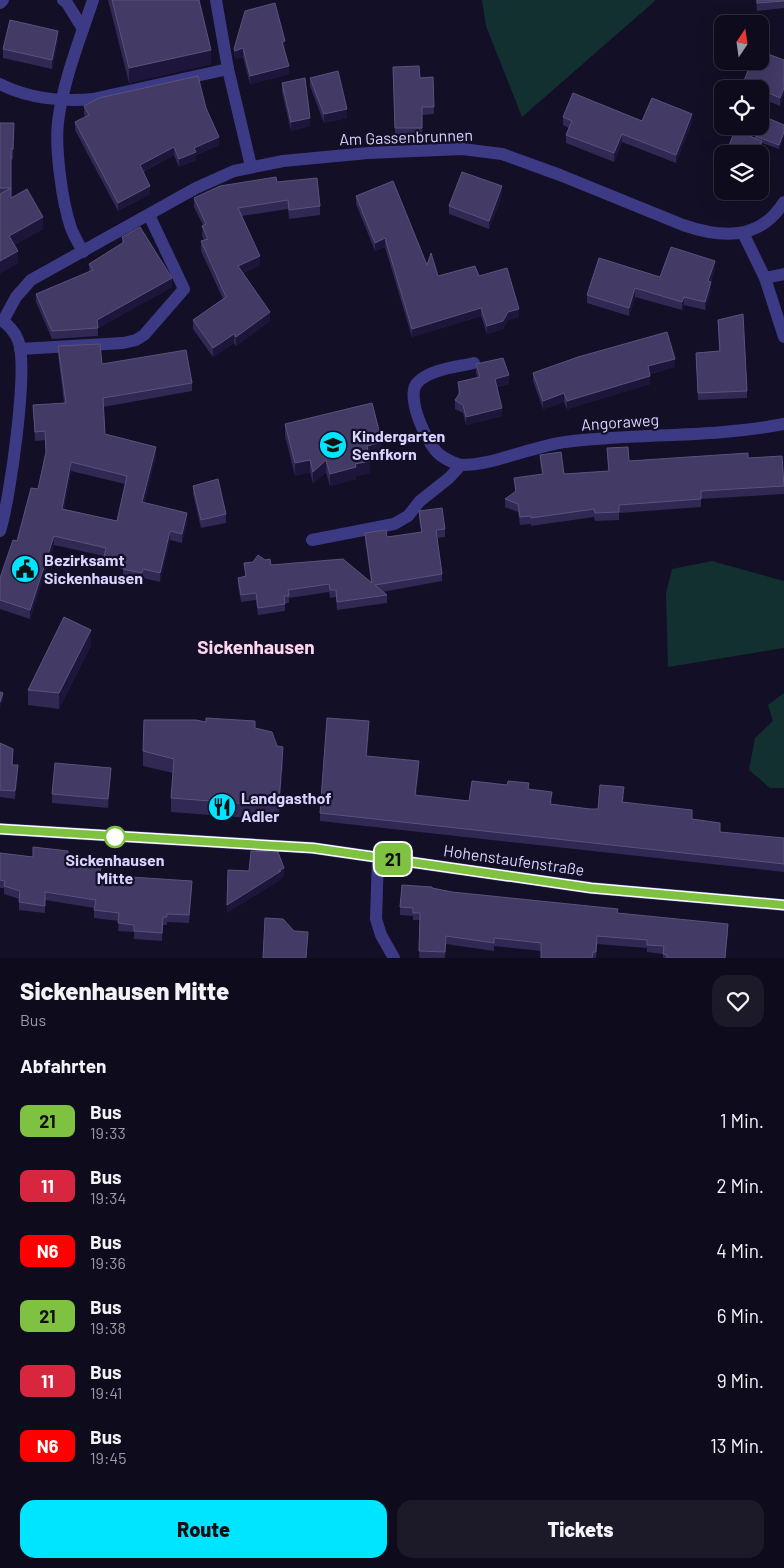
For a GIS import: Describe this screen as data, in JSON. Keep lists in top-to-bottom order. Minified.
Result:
{"streets":{"street":["Am Gassenbrunnen","Angoraweg","Hohenstaufenstraße"]},"districts":["Sickenhausen"],"places":{"school or university":["Kindergarten Senfkorn"],"public building":["Bezirksamt Sickenhausen"],"restaurant":["Landgasthof Adler"],"other":["Sickenhausen Mitte"]},"lines":["bus line 21"],"north":"top","page":{"on_map":"21","heading":[["Sickenhausen Mitte","Bus"],"Abfahrten"],"list":[{"mark":"21","name":"Bus","note":"19:33","value":"1 Min."},{"mark":"11","name":"Bus","note":"19:34","value":"2 Min."},{"mark":"N6","name":"Bus","note":"19:36","value":"4 Min."},{"mark":"21","name":"Bus","note":"19:38","value":"6 Min."},{"mark":"11","name":"Bus","note":"19:41","value":"9 Min."},{"mark":"N6","name":"Bus","note":"19:45","value":"13 Min."}],"buttons":["Route","Tickets"]}}
